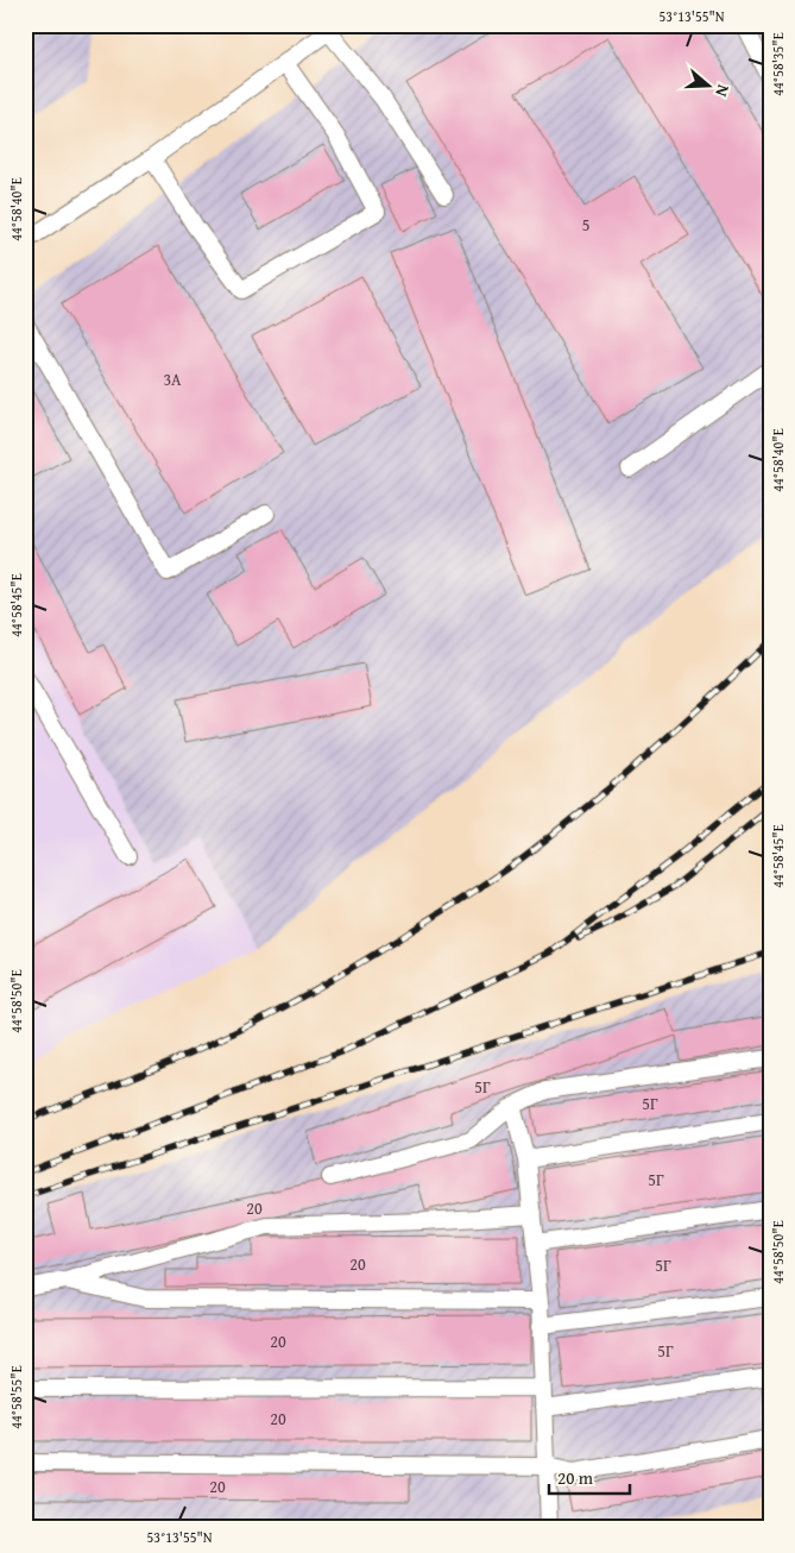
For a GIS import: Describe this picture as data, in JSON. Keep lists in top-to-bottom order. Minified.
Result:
{"house_numbers":["5","3А","5Г","5Г","5Г","20","20","5Г","20","5Г","20","20"],"scale_bar":"20 m","north":"right","coordinates":["53°13'55\"N","44°58'35\"E","44°58'40\"E","44°58'45\"E","44°58'50\"E","44°58'55\"E"]}
